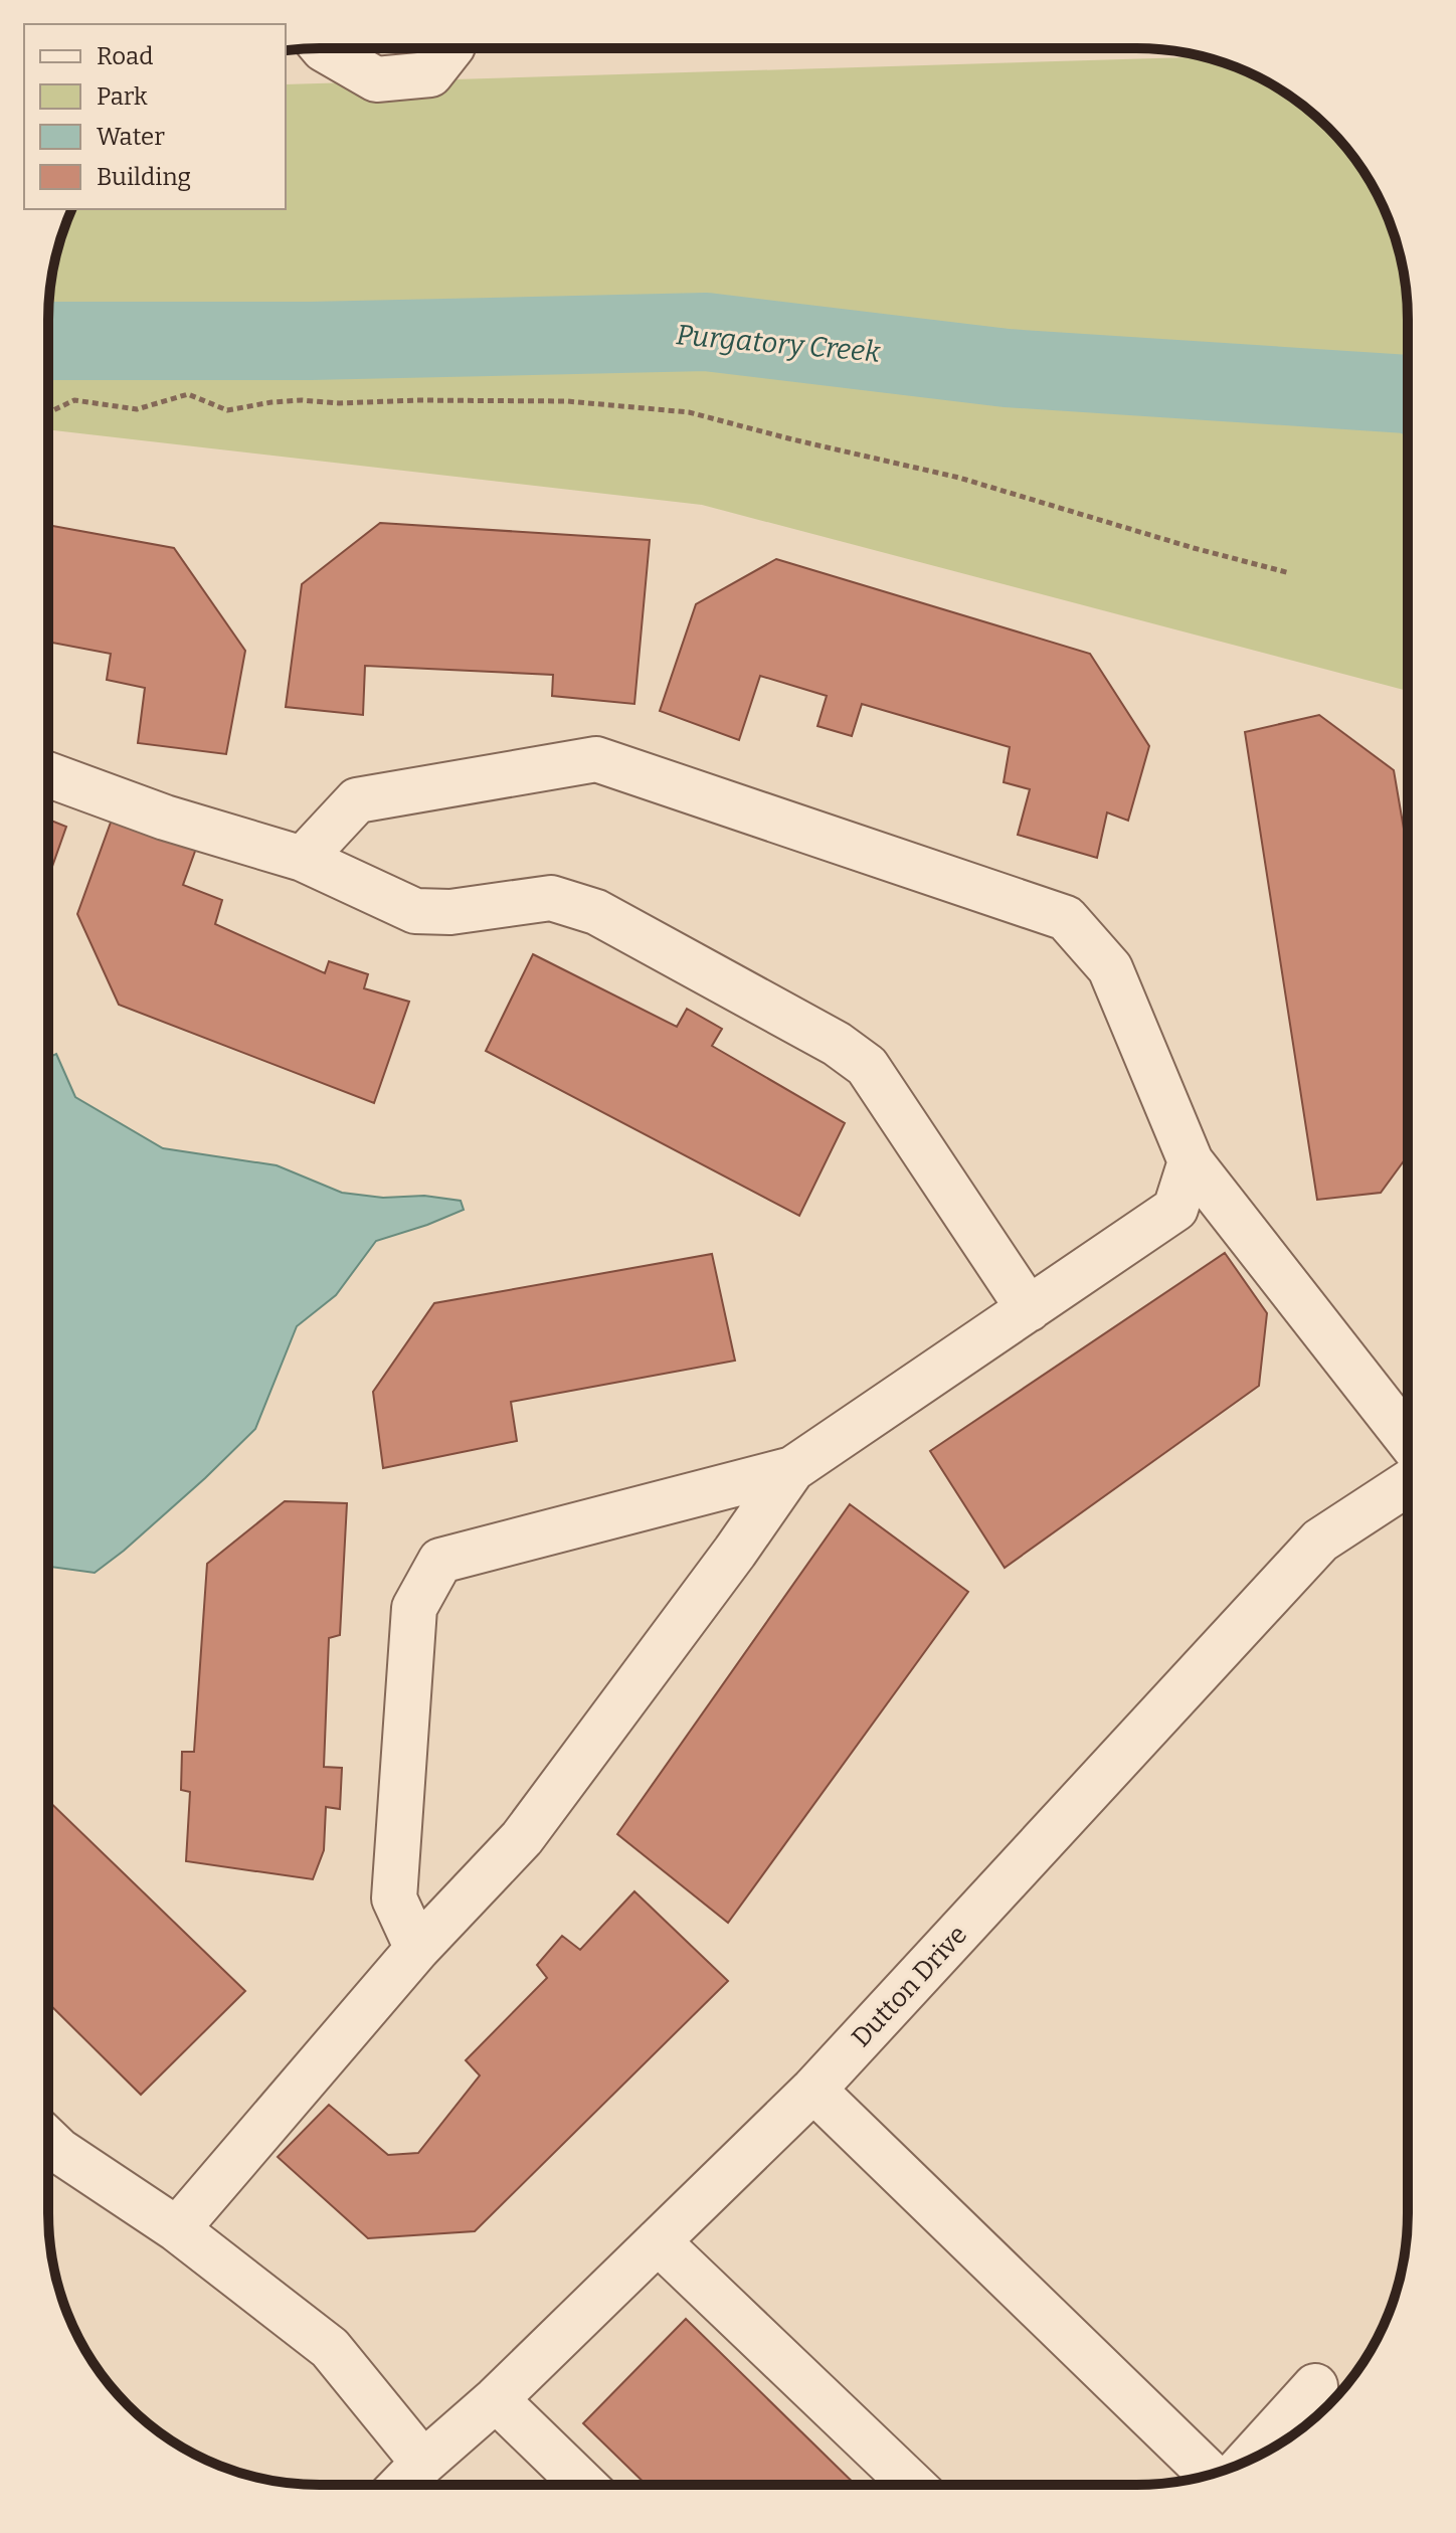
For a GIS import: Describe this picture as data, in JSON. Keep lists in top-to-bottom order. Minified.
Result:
{"streets":{"street":["Dutton Drive"]},"water":["Purgatory Creek"],"legend":["Road","Park","Water","Building"]}
